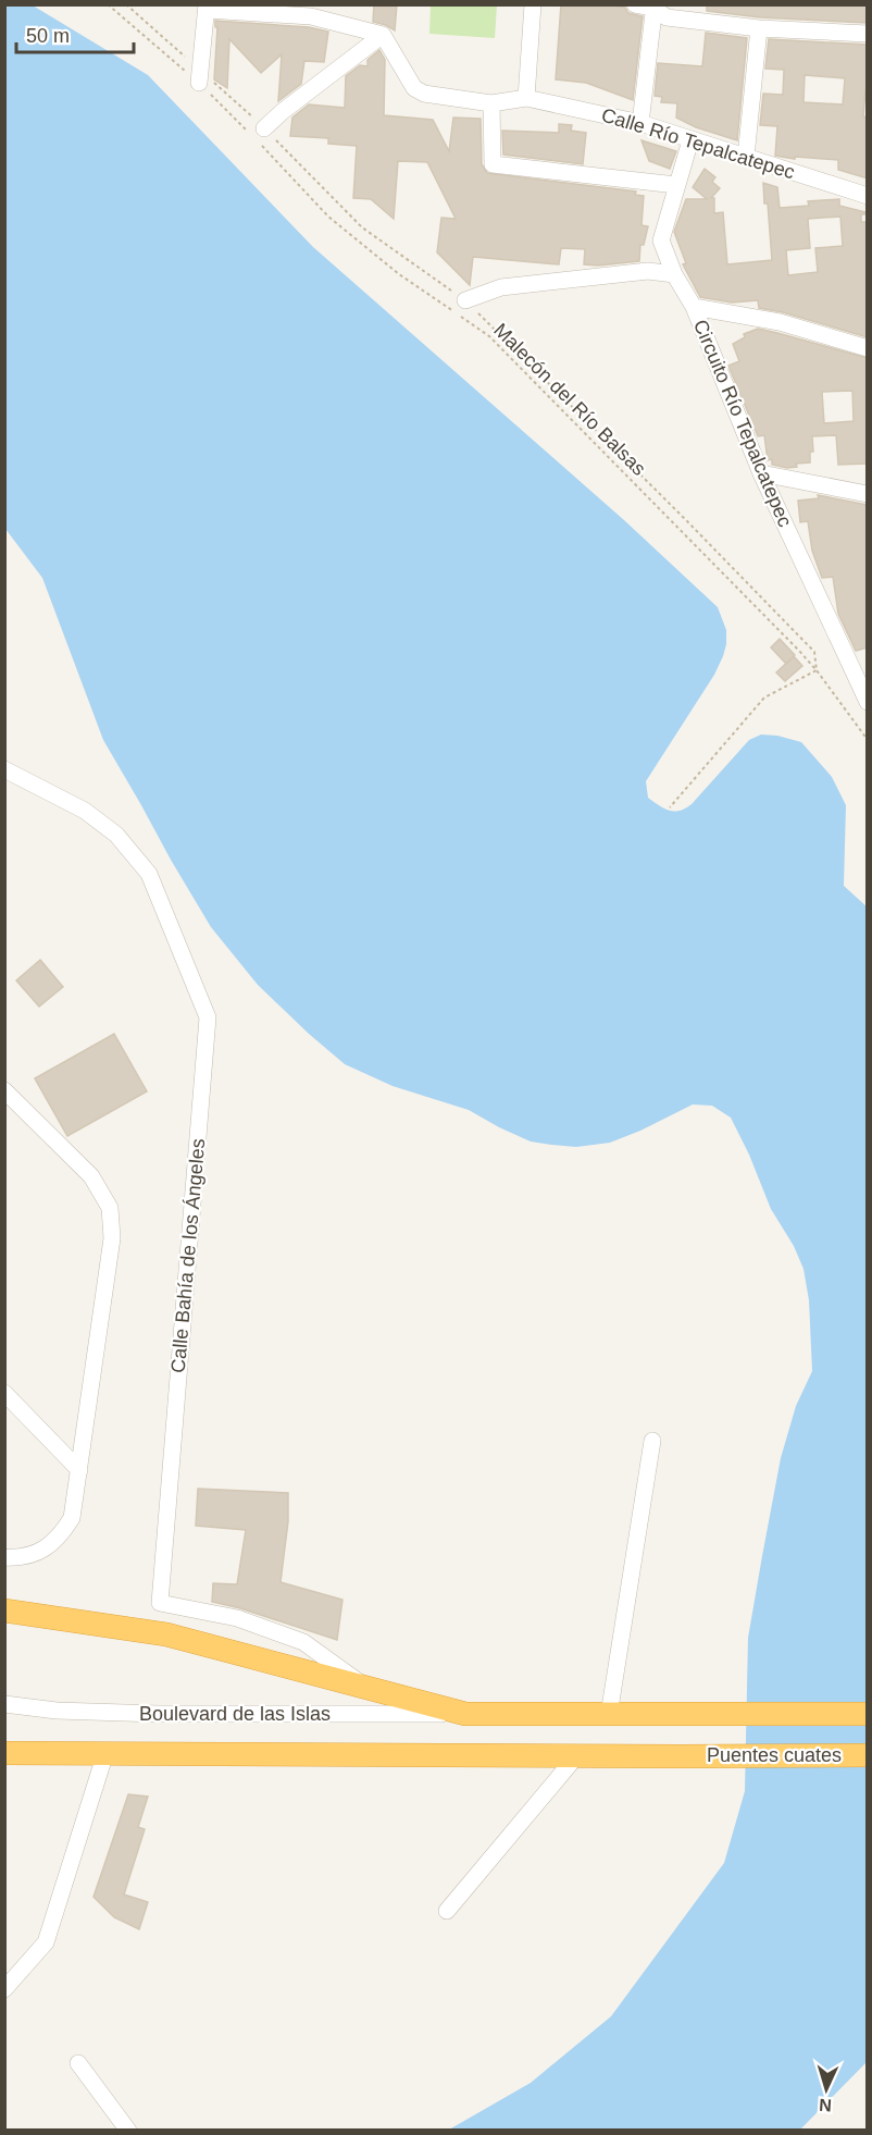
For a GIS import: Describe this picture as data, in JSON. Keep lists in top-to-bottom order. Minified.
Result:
{"streets":{"highway":["Puentes cuates"],"street":["Calle Río Tepalcatepec","Circuito Río Tepalcatepec","Calle Bahía de los Ángeles","Boulevard de las Islas"],"path":["Malecón del Río Balsas"]},"crossings":[["Calle Río Tepalcatepec","Circuito Río Tepalcatepec"],["Calle Bahía de los Ángeles","Puentes cuates"],["Boulevard de las Islas","Puentes cuates"]],"scale_bar":"50 m","north":"bottom"}
